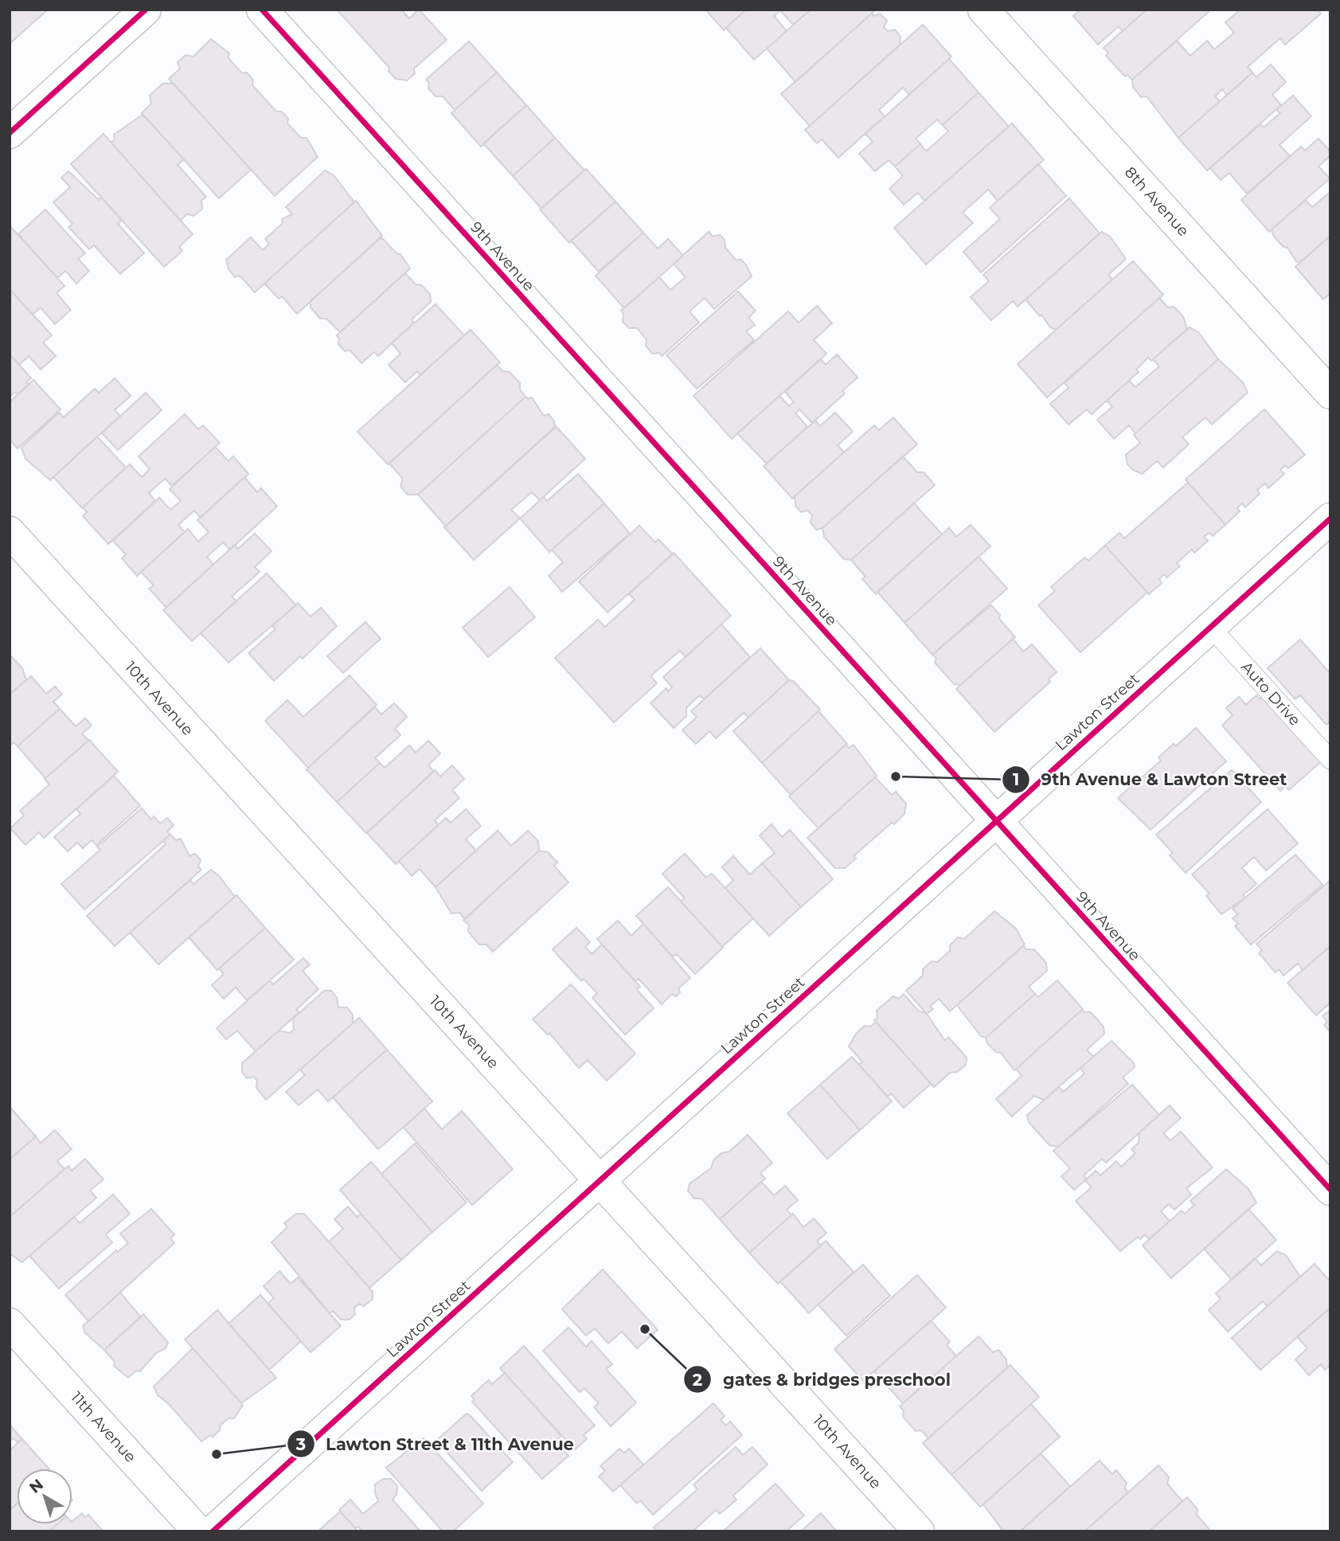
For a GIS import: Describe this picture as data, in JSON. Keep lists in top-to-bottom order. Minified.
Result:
{"streets":{"street":["8th Avenue","9th Avenue","10th Avenue","Lawton Street","11th Avenue"],"lane":["Auto Drive"]},"crossings":[["9th Avenue","Lawton Street"],["Auto Drive","Lawton Street"],["10th Avenue","Lawton Street"]],"places":["9th Avenue & Lawton Street","gates & bridges preschool","Lawton Street & 11th Avenue"],"north":"top left"}
